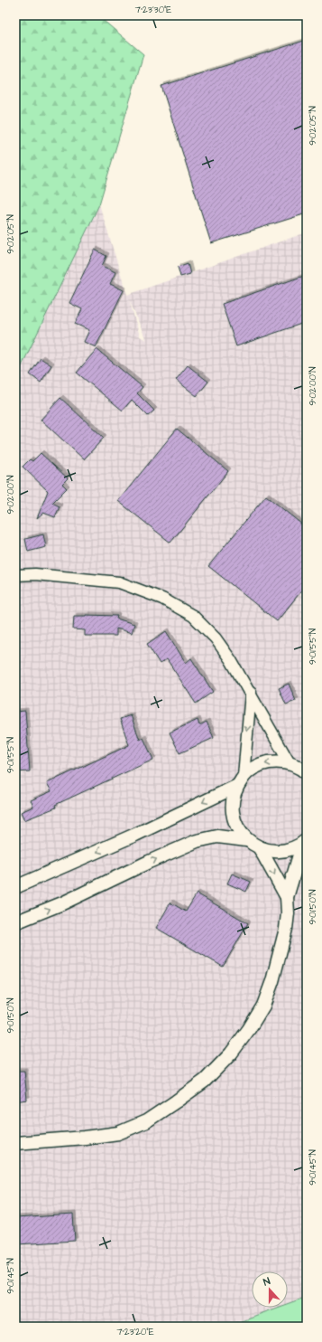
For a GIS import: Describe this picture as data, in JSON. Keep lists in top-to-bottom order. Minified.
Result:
{"north":"top","coordinates":["7°23'30\"E","9°02'05\"N","9°02'00\"N","9°01'55\"N","9°01'50\"N","9°01'45\"N","7°23'20\"E"]}
